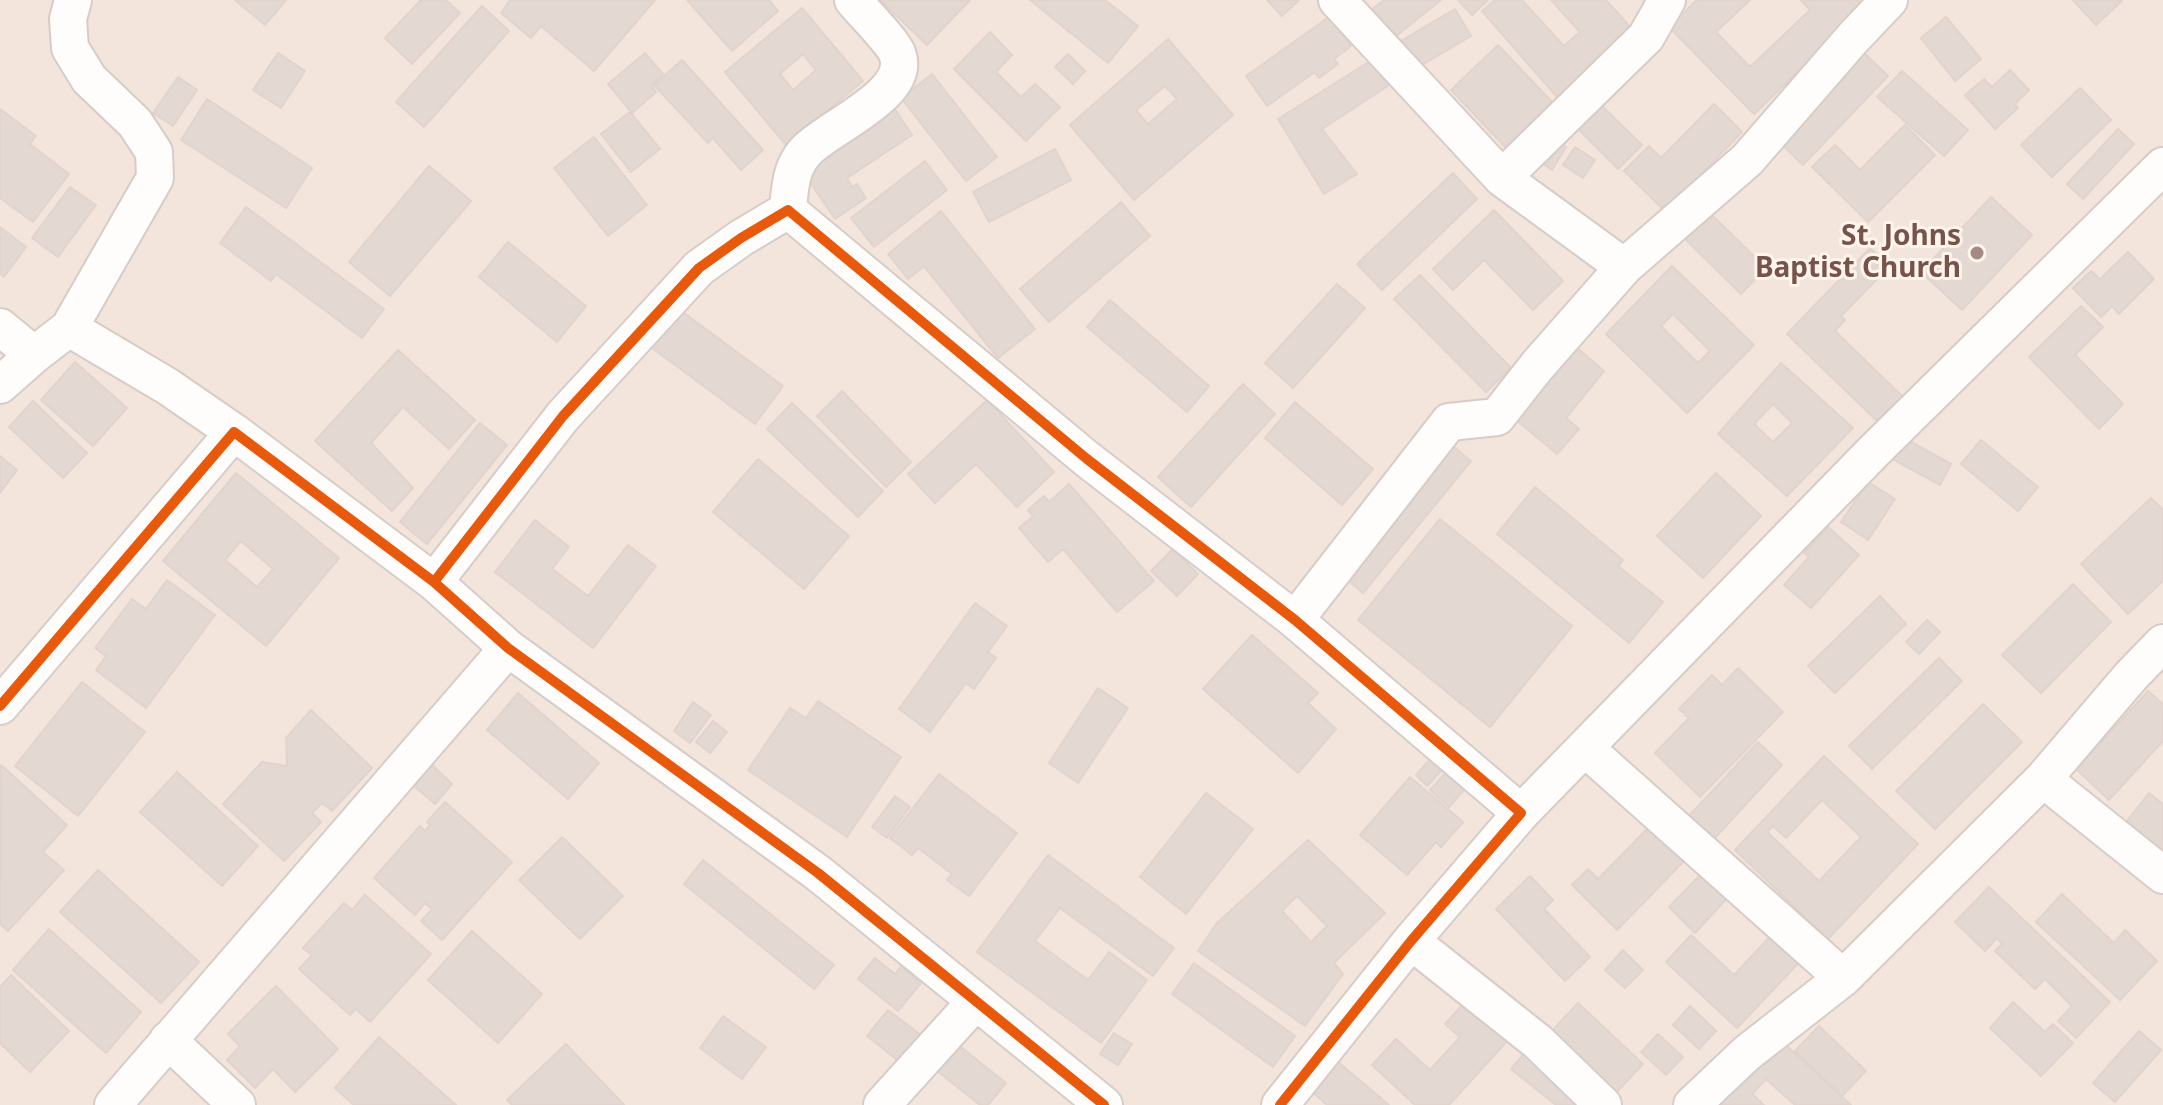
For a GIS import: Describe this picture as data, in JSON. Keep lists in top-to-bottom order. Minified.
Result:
{"places":["St. Johns Baptist Church"]}
